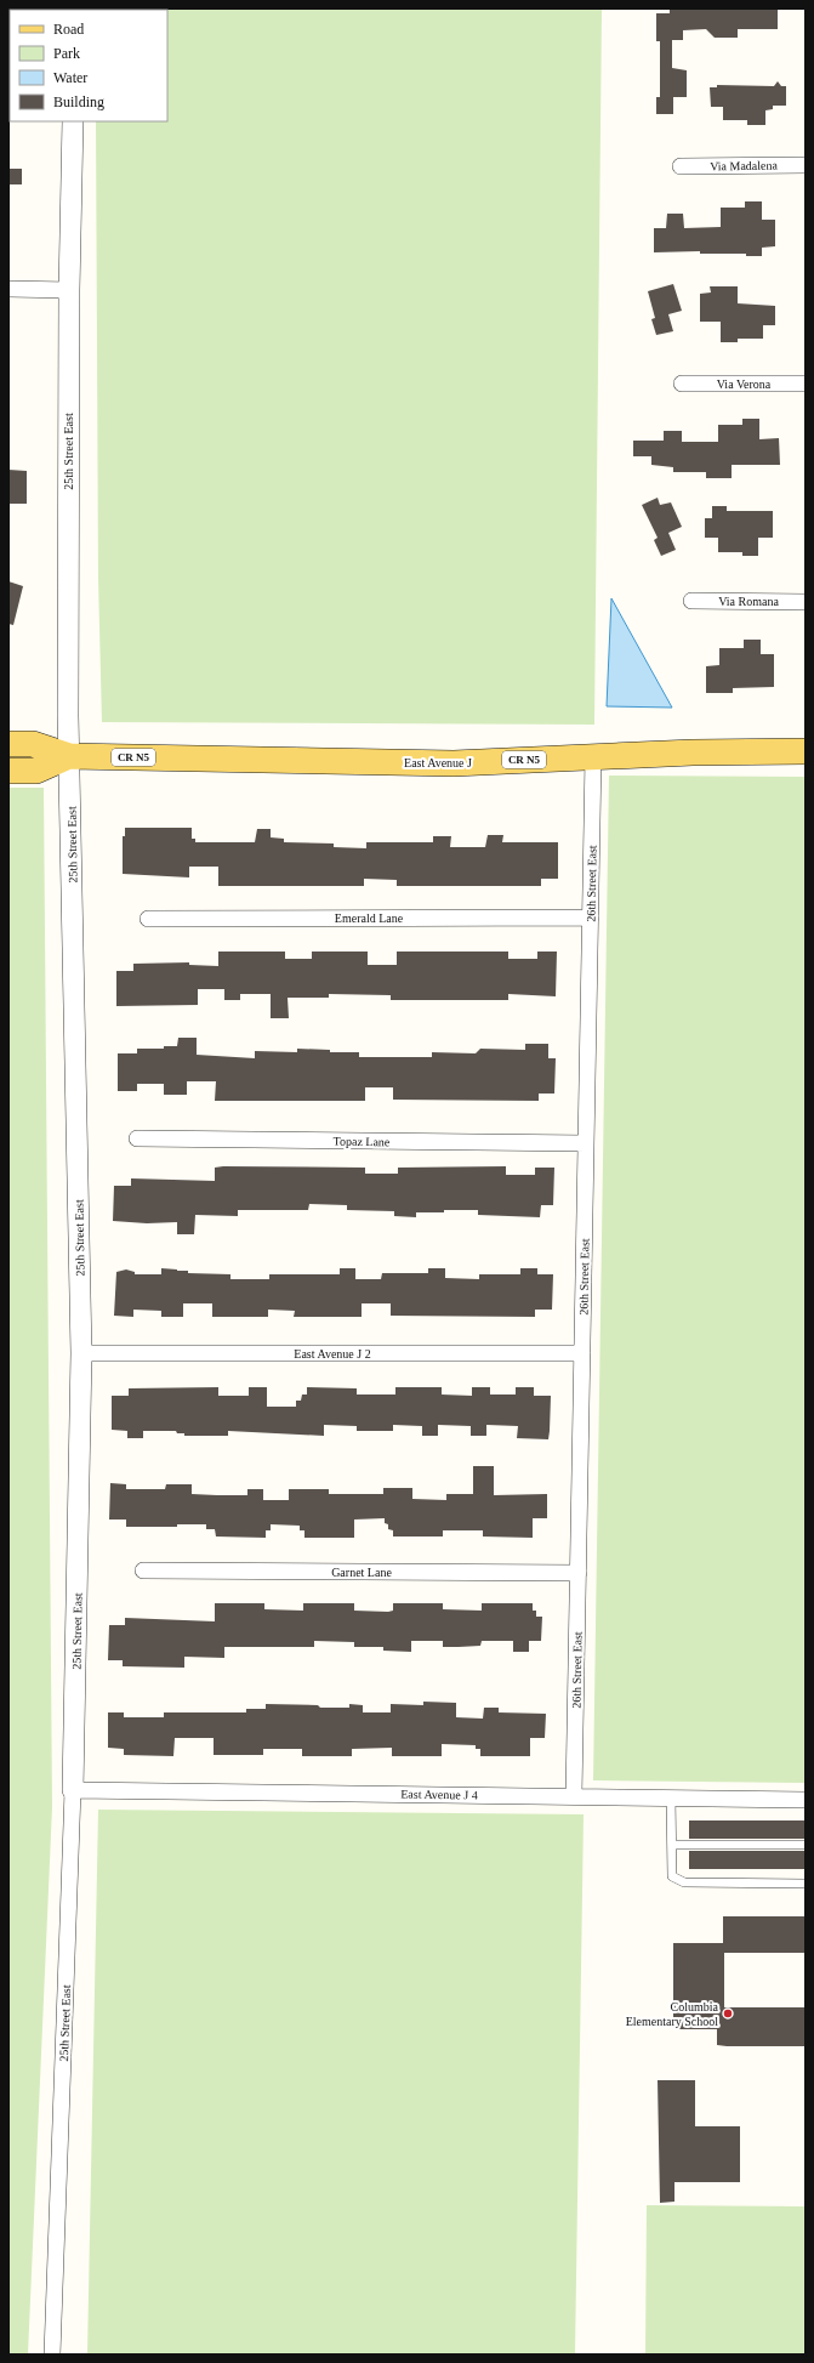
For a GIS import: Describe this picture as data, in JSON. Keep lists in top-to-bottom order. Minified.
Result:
{"streets":{"main road":["CR N5","East Avenue J"],"street":["Via Madalena","Via Verona","25th Street East","Via Romana","26th Street East","Emerald Lane","Topaz Lane","East Avenue J 2","Garnet Lane","East Avenue J 4"]},"crossings":[["25th Street East","East Avenue J"],["25th Street East","East Avenue J 2"],["25th Street East","East Avenue J 4"],["East Avenue J","26th Street East"],["26th Street East","Emerald Lane"],["26th Street East","Topaz Lane"],["26th Street East","East Avenue J 2"],["26th Street East","Garnet Lane"],["26th Street East","East Avenue J 4"]],"places":["Columbia Elementary School"],"legend":["Road","Park","Water","Building"]}
